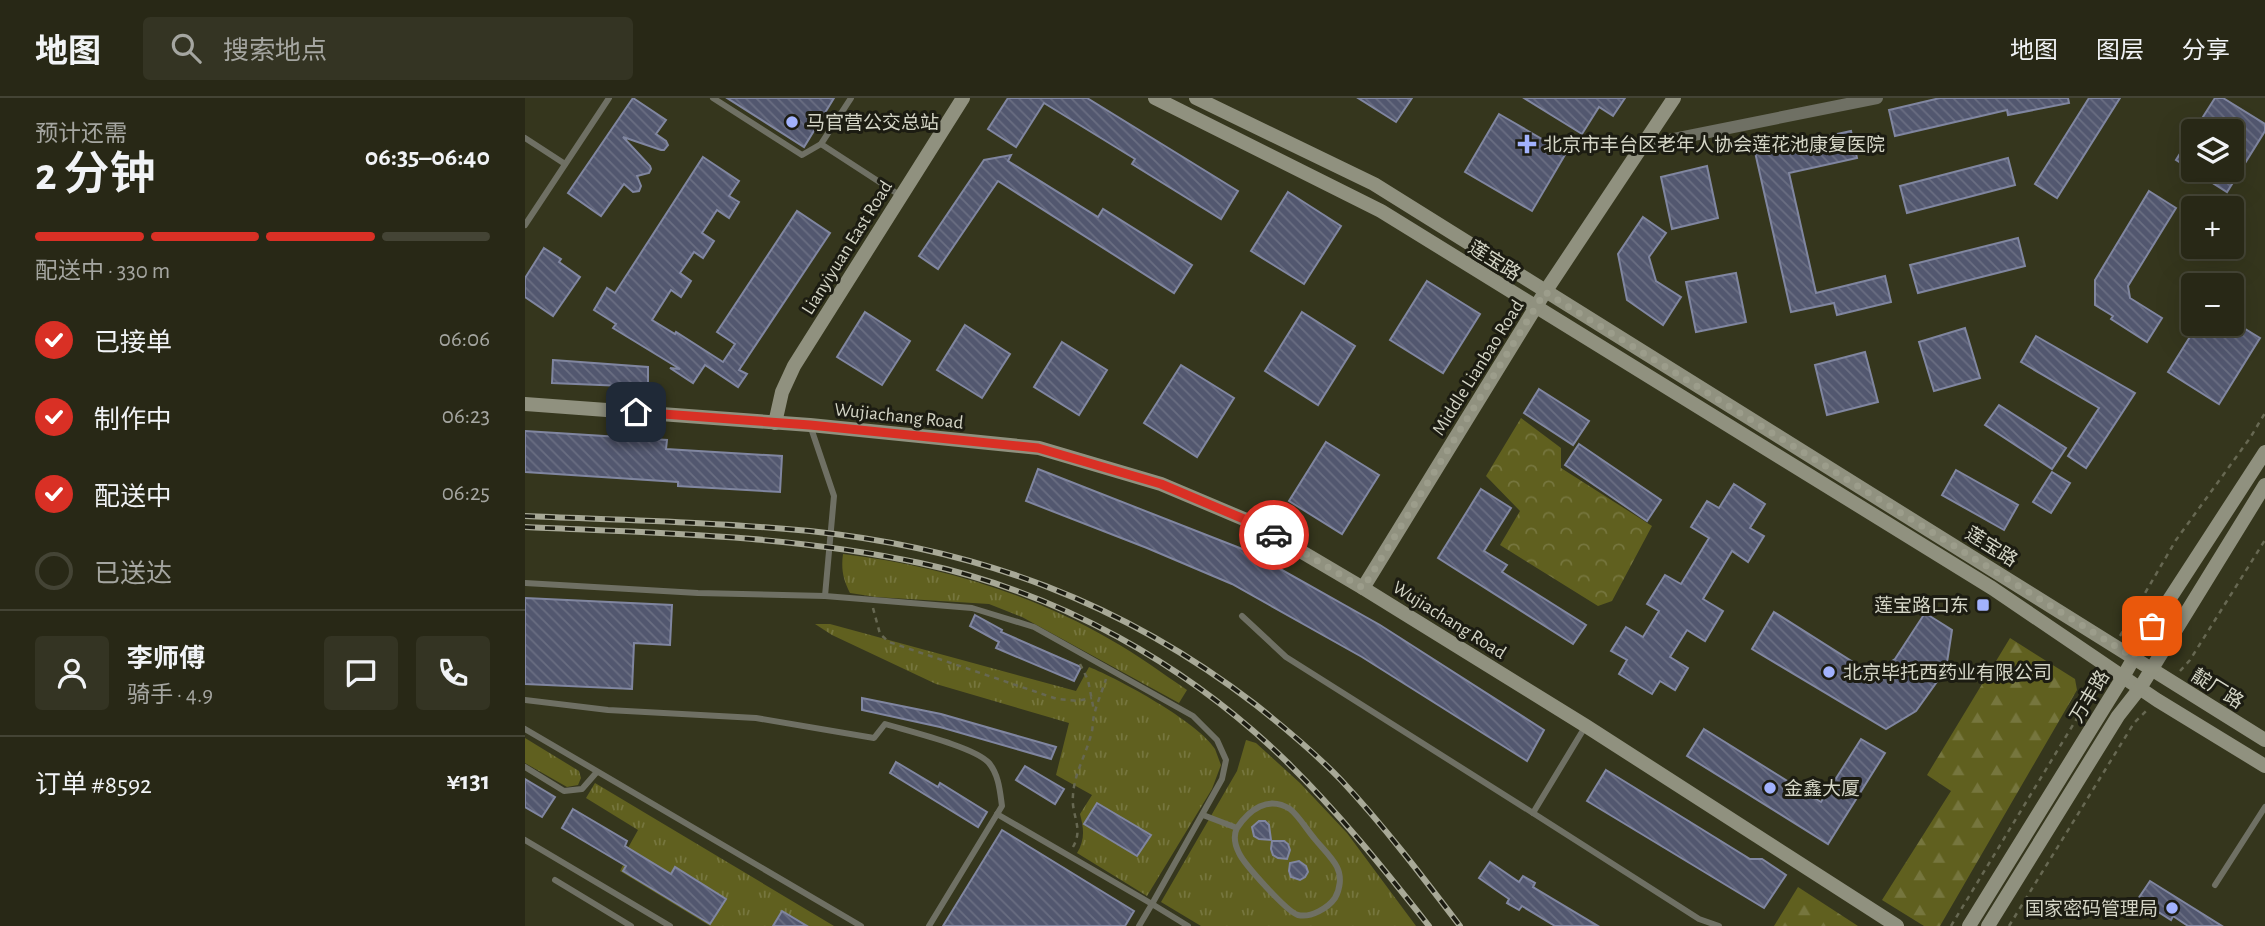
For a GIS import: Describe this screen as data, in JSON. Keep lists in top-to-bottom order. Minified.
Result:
{"streets":{"main road":["Lianyiyuan East Road","莲宝路","Middle Lianbao Road","Wujiachang Road","靛厂路","万丰路"]},"crossings":[["Lianyiyuan East Road","Wujiachang Road"],["莲宝路","Middle Lianbao Road"],["莲宝路","靛厂路"],["莲宝路","万丰路"],["Middle Lianbao Road","Wujiachang Road"],["靛厂路","万丰路"]],"places":{"other":["马官营公交总站","北京毕托西药业有限公司","金鑫大厦","国家密码管理局"],"health":["北京市丰台区老年人协会莲花池康复医院"],"transit":["莲宝路口东"]},"page":{"header":"地图","search":"搜索地点","nav":["地图","图层","分享"],"heading":["2 分钟","预计还需","06:35–06:40"],"panel":["李师傅","骑手 · 4.9","订单 #8592","¥131"],"map_buttons":["+","−"],"bar":"配送中 · 330 m","list":[["已接单","06:06"],["制作中","06:23"],["配送中","06:25"],"已送达"]}}
